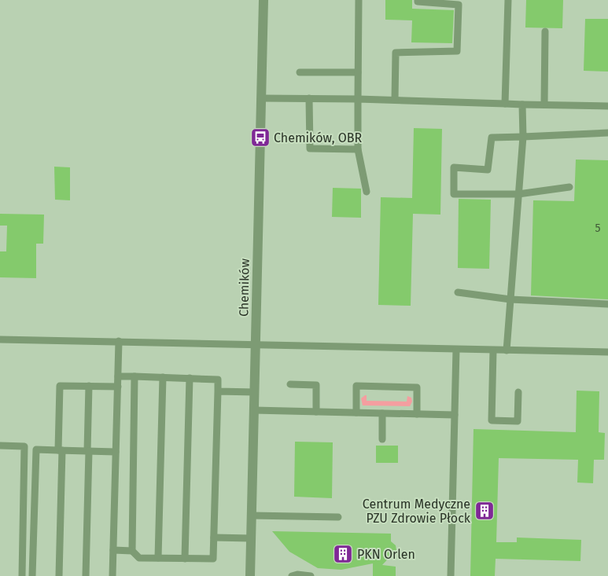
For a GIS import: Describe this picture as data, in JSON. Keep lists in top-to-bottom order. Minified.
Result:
{"streets":{"street":["Chemików"]},"places":{"bus stop":["Chemików, OBR"],"building":["Centrum Medyczne PZU Zdrowie Płock","PKN Orlen"]},"house_numbers":["5"]}
